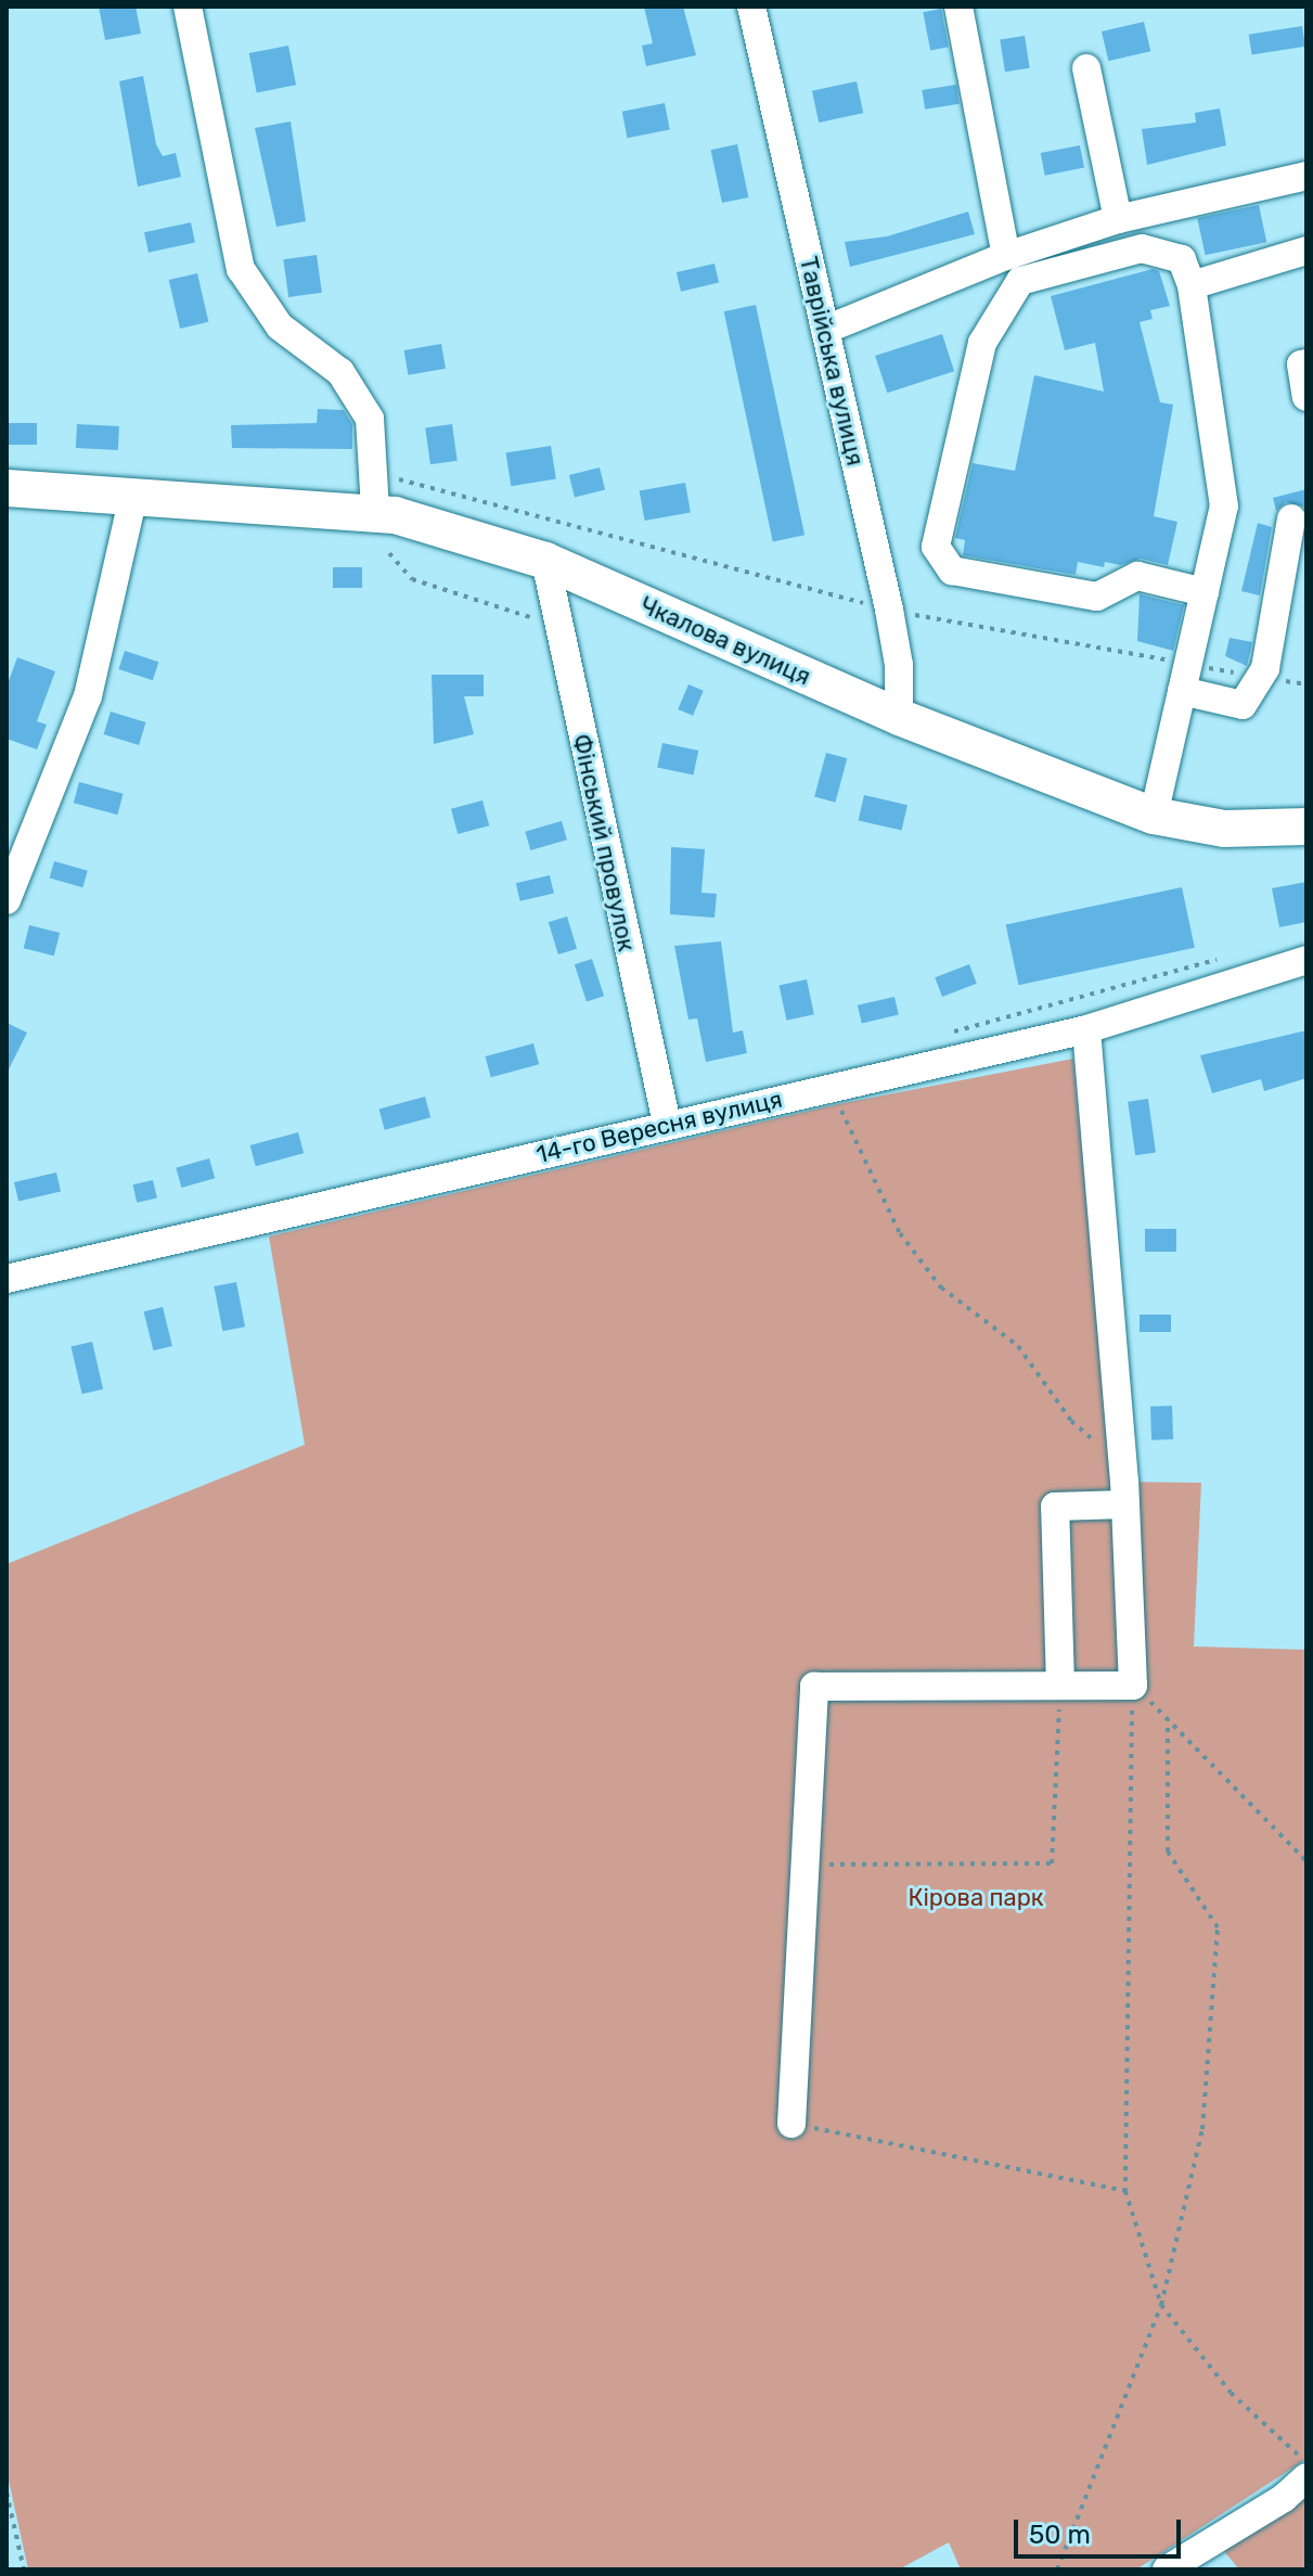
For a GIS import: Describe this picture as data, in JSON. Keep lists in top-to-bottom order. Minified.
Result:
{"streets":{"main road":["Чкалова вулиця"],"street":["Таврійська вулиця","Фінський провулок","14-го Вересня вулиця"]},"crossings":[["Таврійська вулиця","Чкалова вулиця"],["Чкалова вулиця","Фінський провулок"],["Фінський провулок","14-го Вересня вулиця"]],"parks":["Кірова парк"],"scale_bar":"50 m"}
